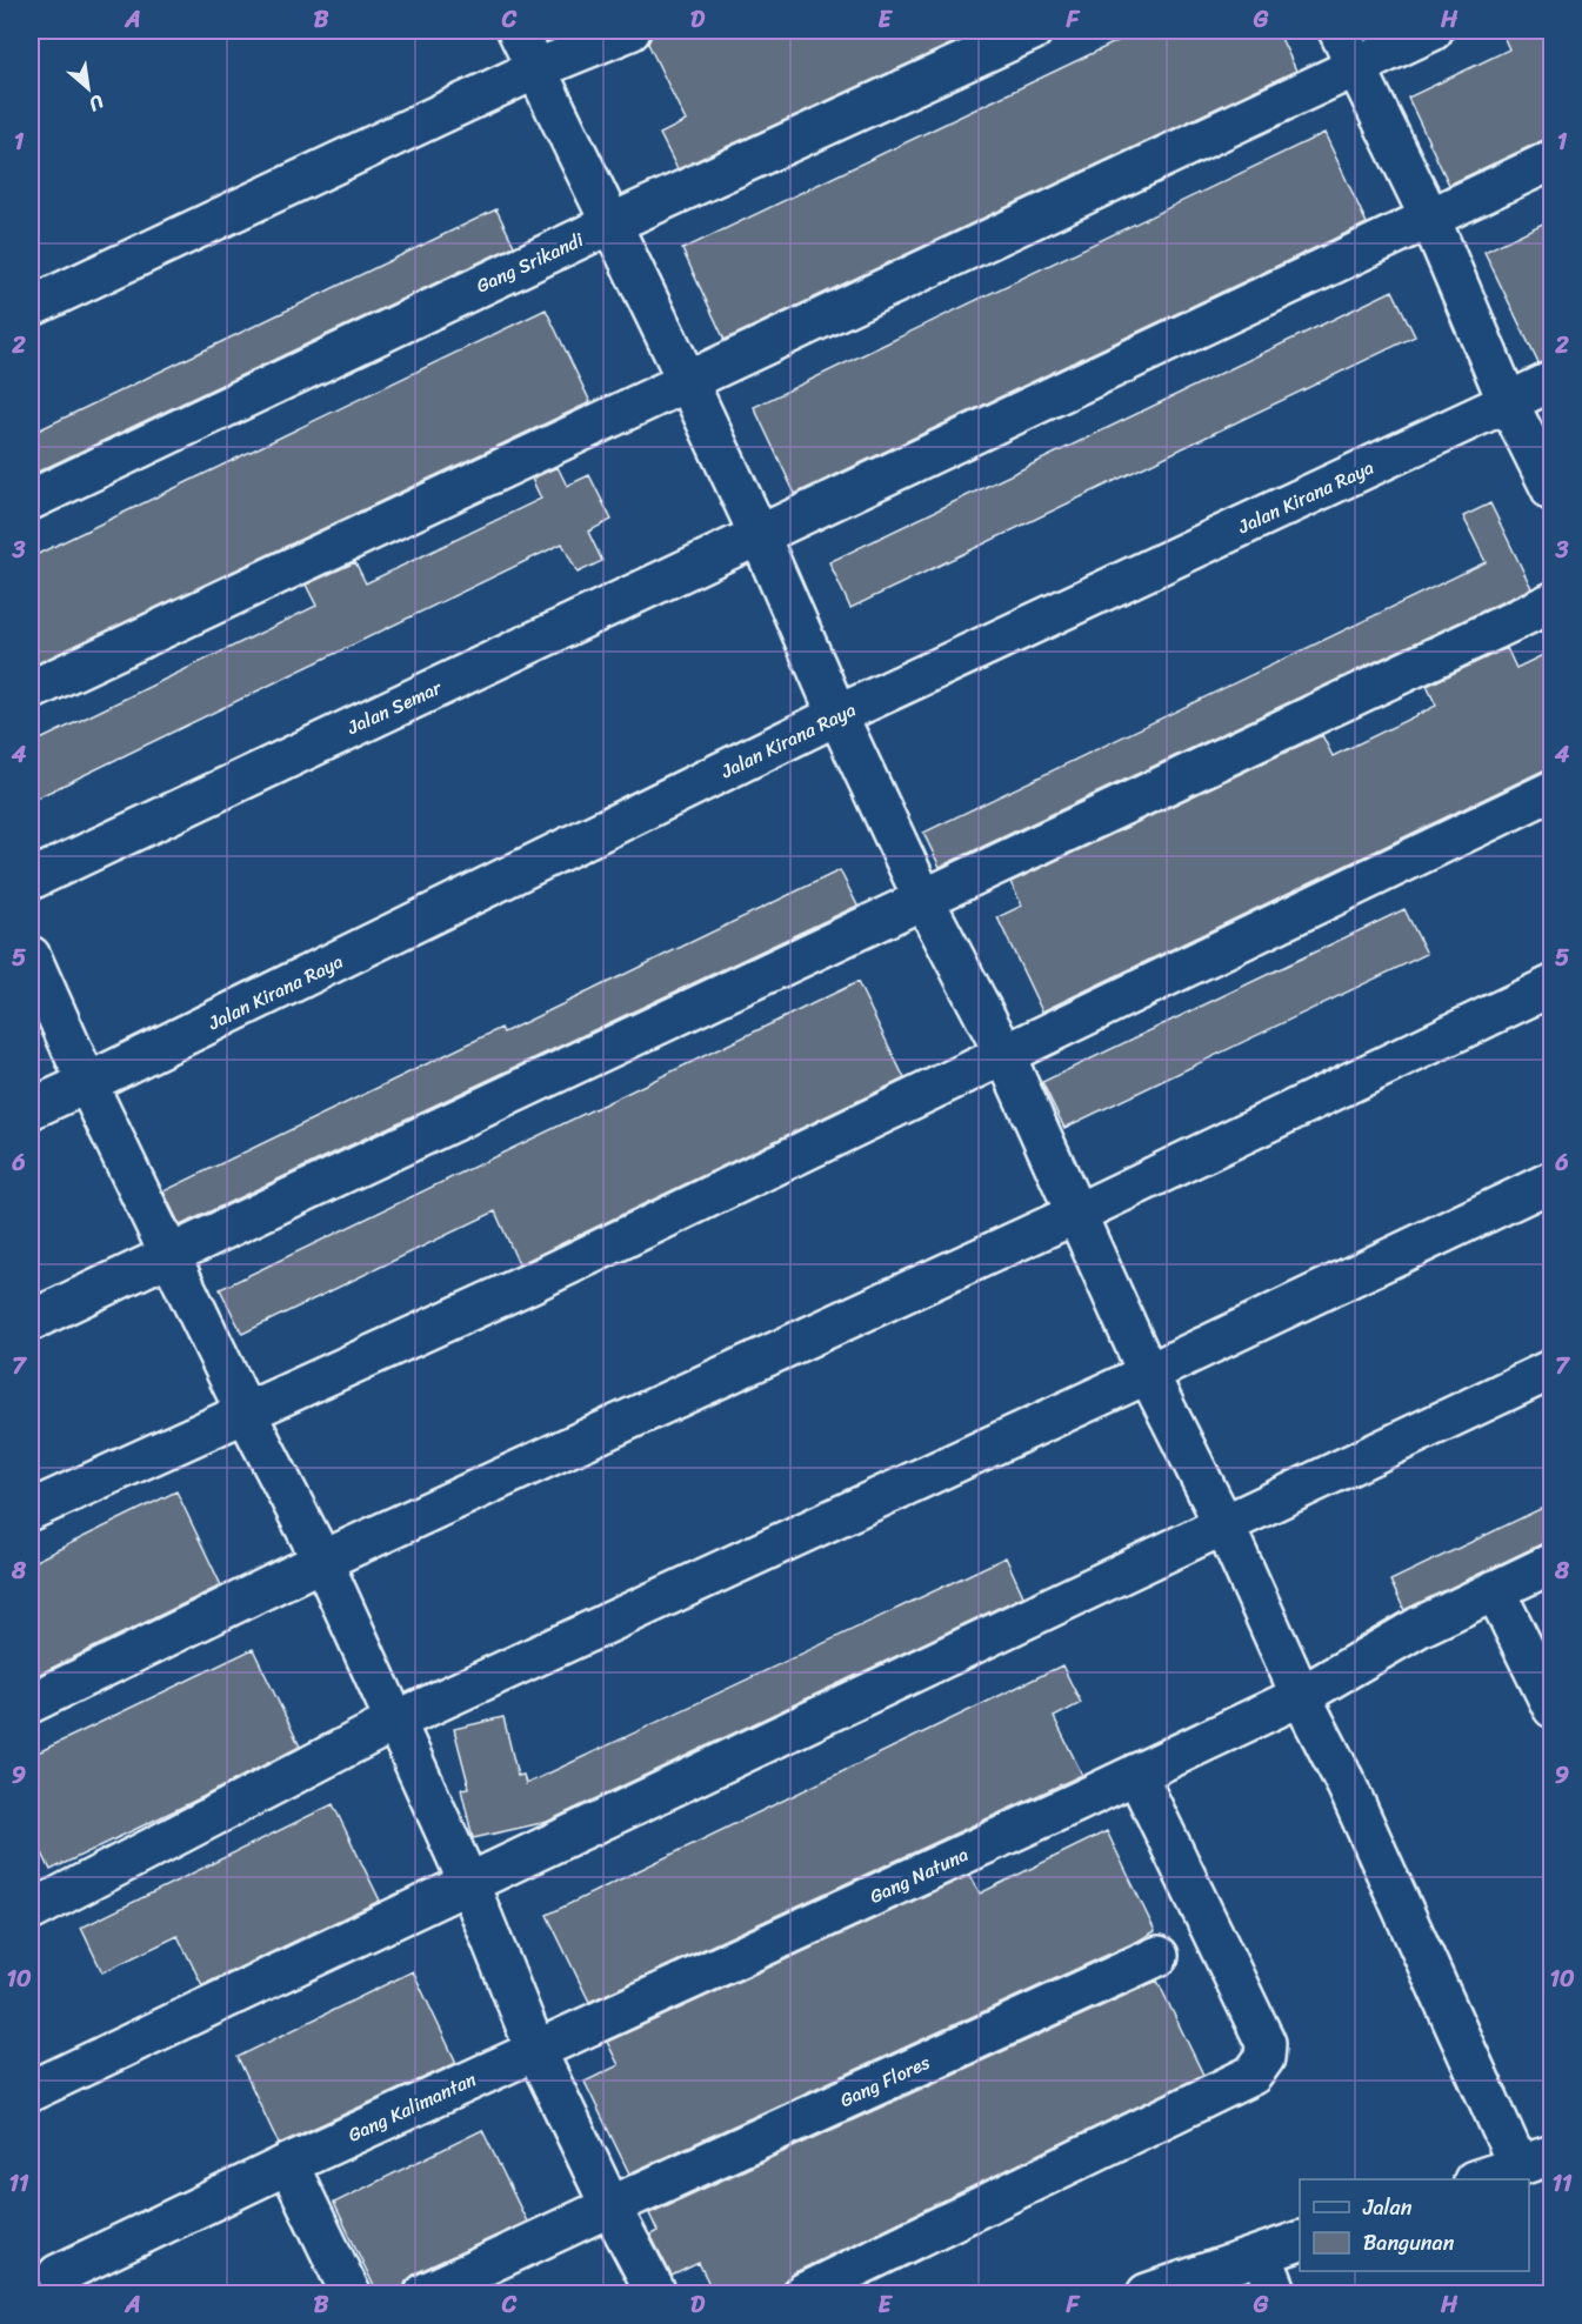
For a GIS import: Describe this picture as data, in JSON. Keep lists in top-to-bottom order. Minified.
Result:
{"streets":{"street":["Gang Srikandi","Jalan Kirana Raya","Jalan Semar","Gang Natuna","Gang Flores","Gang Kalimantan"]},"crossings":[["Gang Natuna","Gang Kalimantan"]],"legend":["Jalan","Bangunan"],"north":"bottom right","grid":{"columns":["A","B","C","D","E","F","G","H"],"rows":["1","2","3","4","5","6","7","8","9","10","11"]}}
